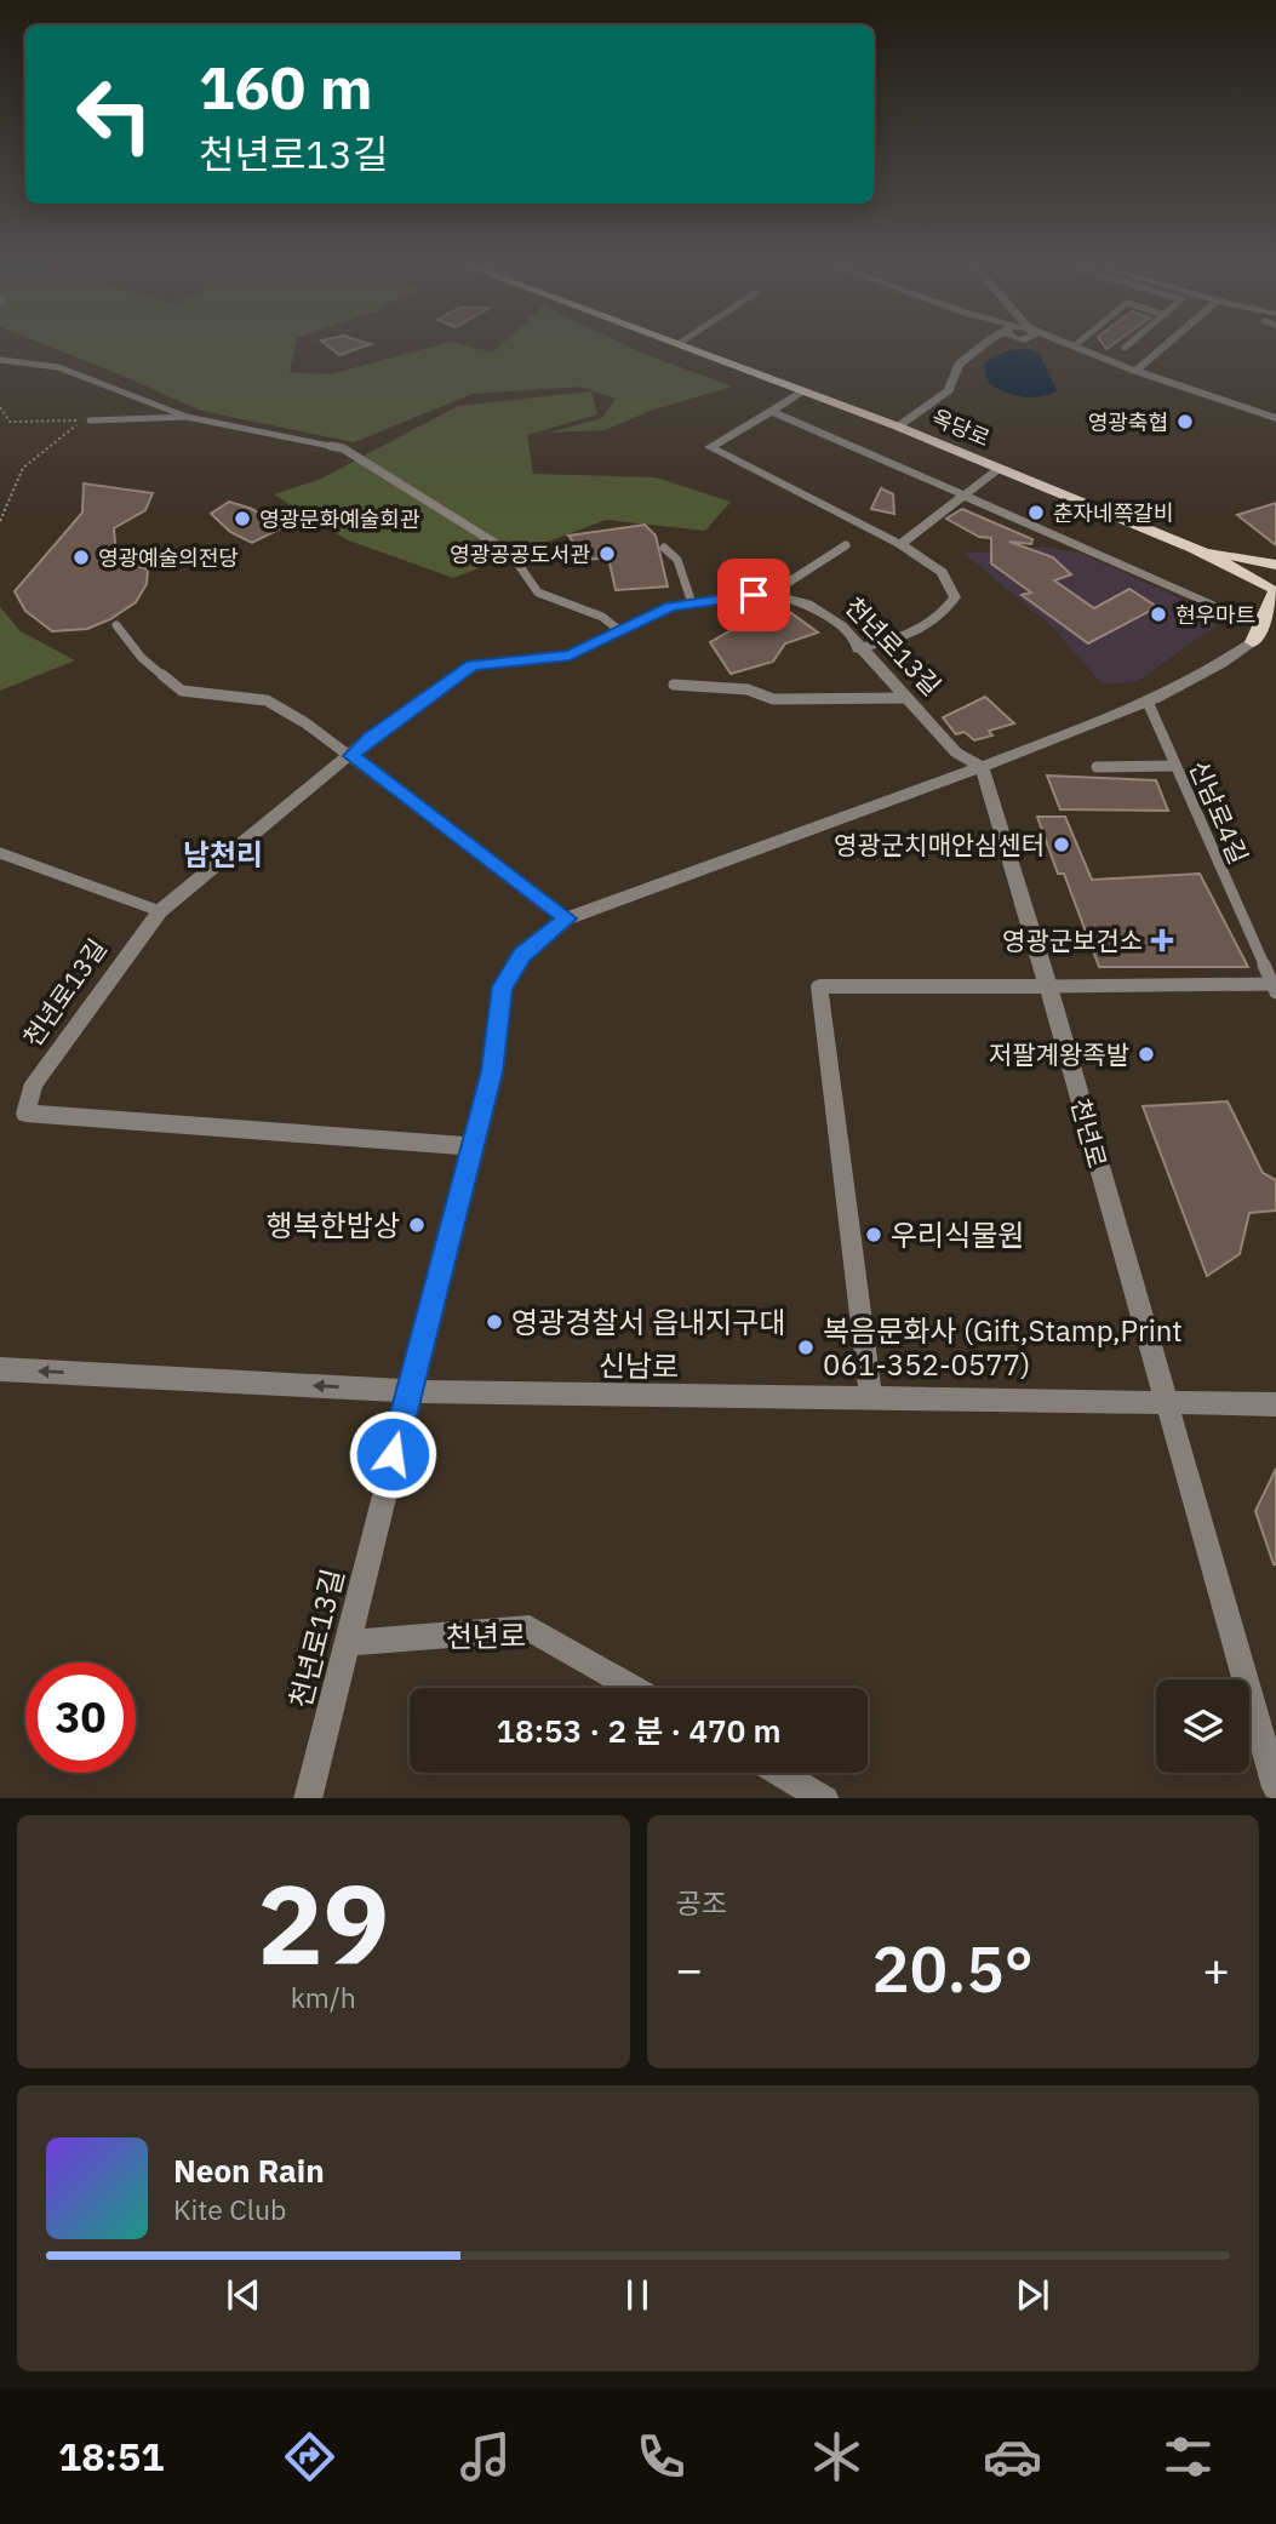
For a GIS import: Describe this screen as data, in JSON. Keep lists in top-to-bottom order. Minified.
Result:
{"streets":{"main road":["옥당로"],"street":["천년로13길","천년로","신남로"],"lane":["신남로4길"]},"crossings":[["천년로13길","천년로"],["천년로13길","신남로"],["천년로","신남로"]],"districts":["남천리"],"places":{"other":["영광축협","춘자네쪽갈비","영광문화예술회관","영광공공도서관","영광예술의전당","현우마트","영광군치매안심센터","저팔계왕족발","행복한밥상","우리식물원","영광경찰서 읍내지구대","복음문화사 (Gift,Stamp,Print 061-352-0577)"],"health":["영광군보건소"]},"page":{"turn":["160 m","천년로13길"],"limit":"30","trip":"18:53 · 2 분 · 470 m","tile":[["29","km/h"],"공조"],"heat":["−","20.5°","+"],"song":["Neon Rain","Kite Club"],"tabs":"18:51"}}
